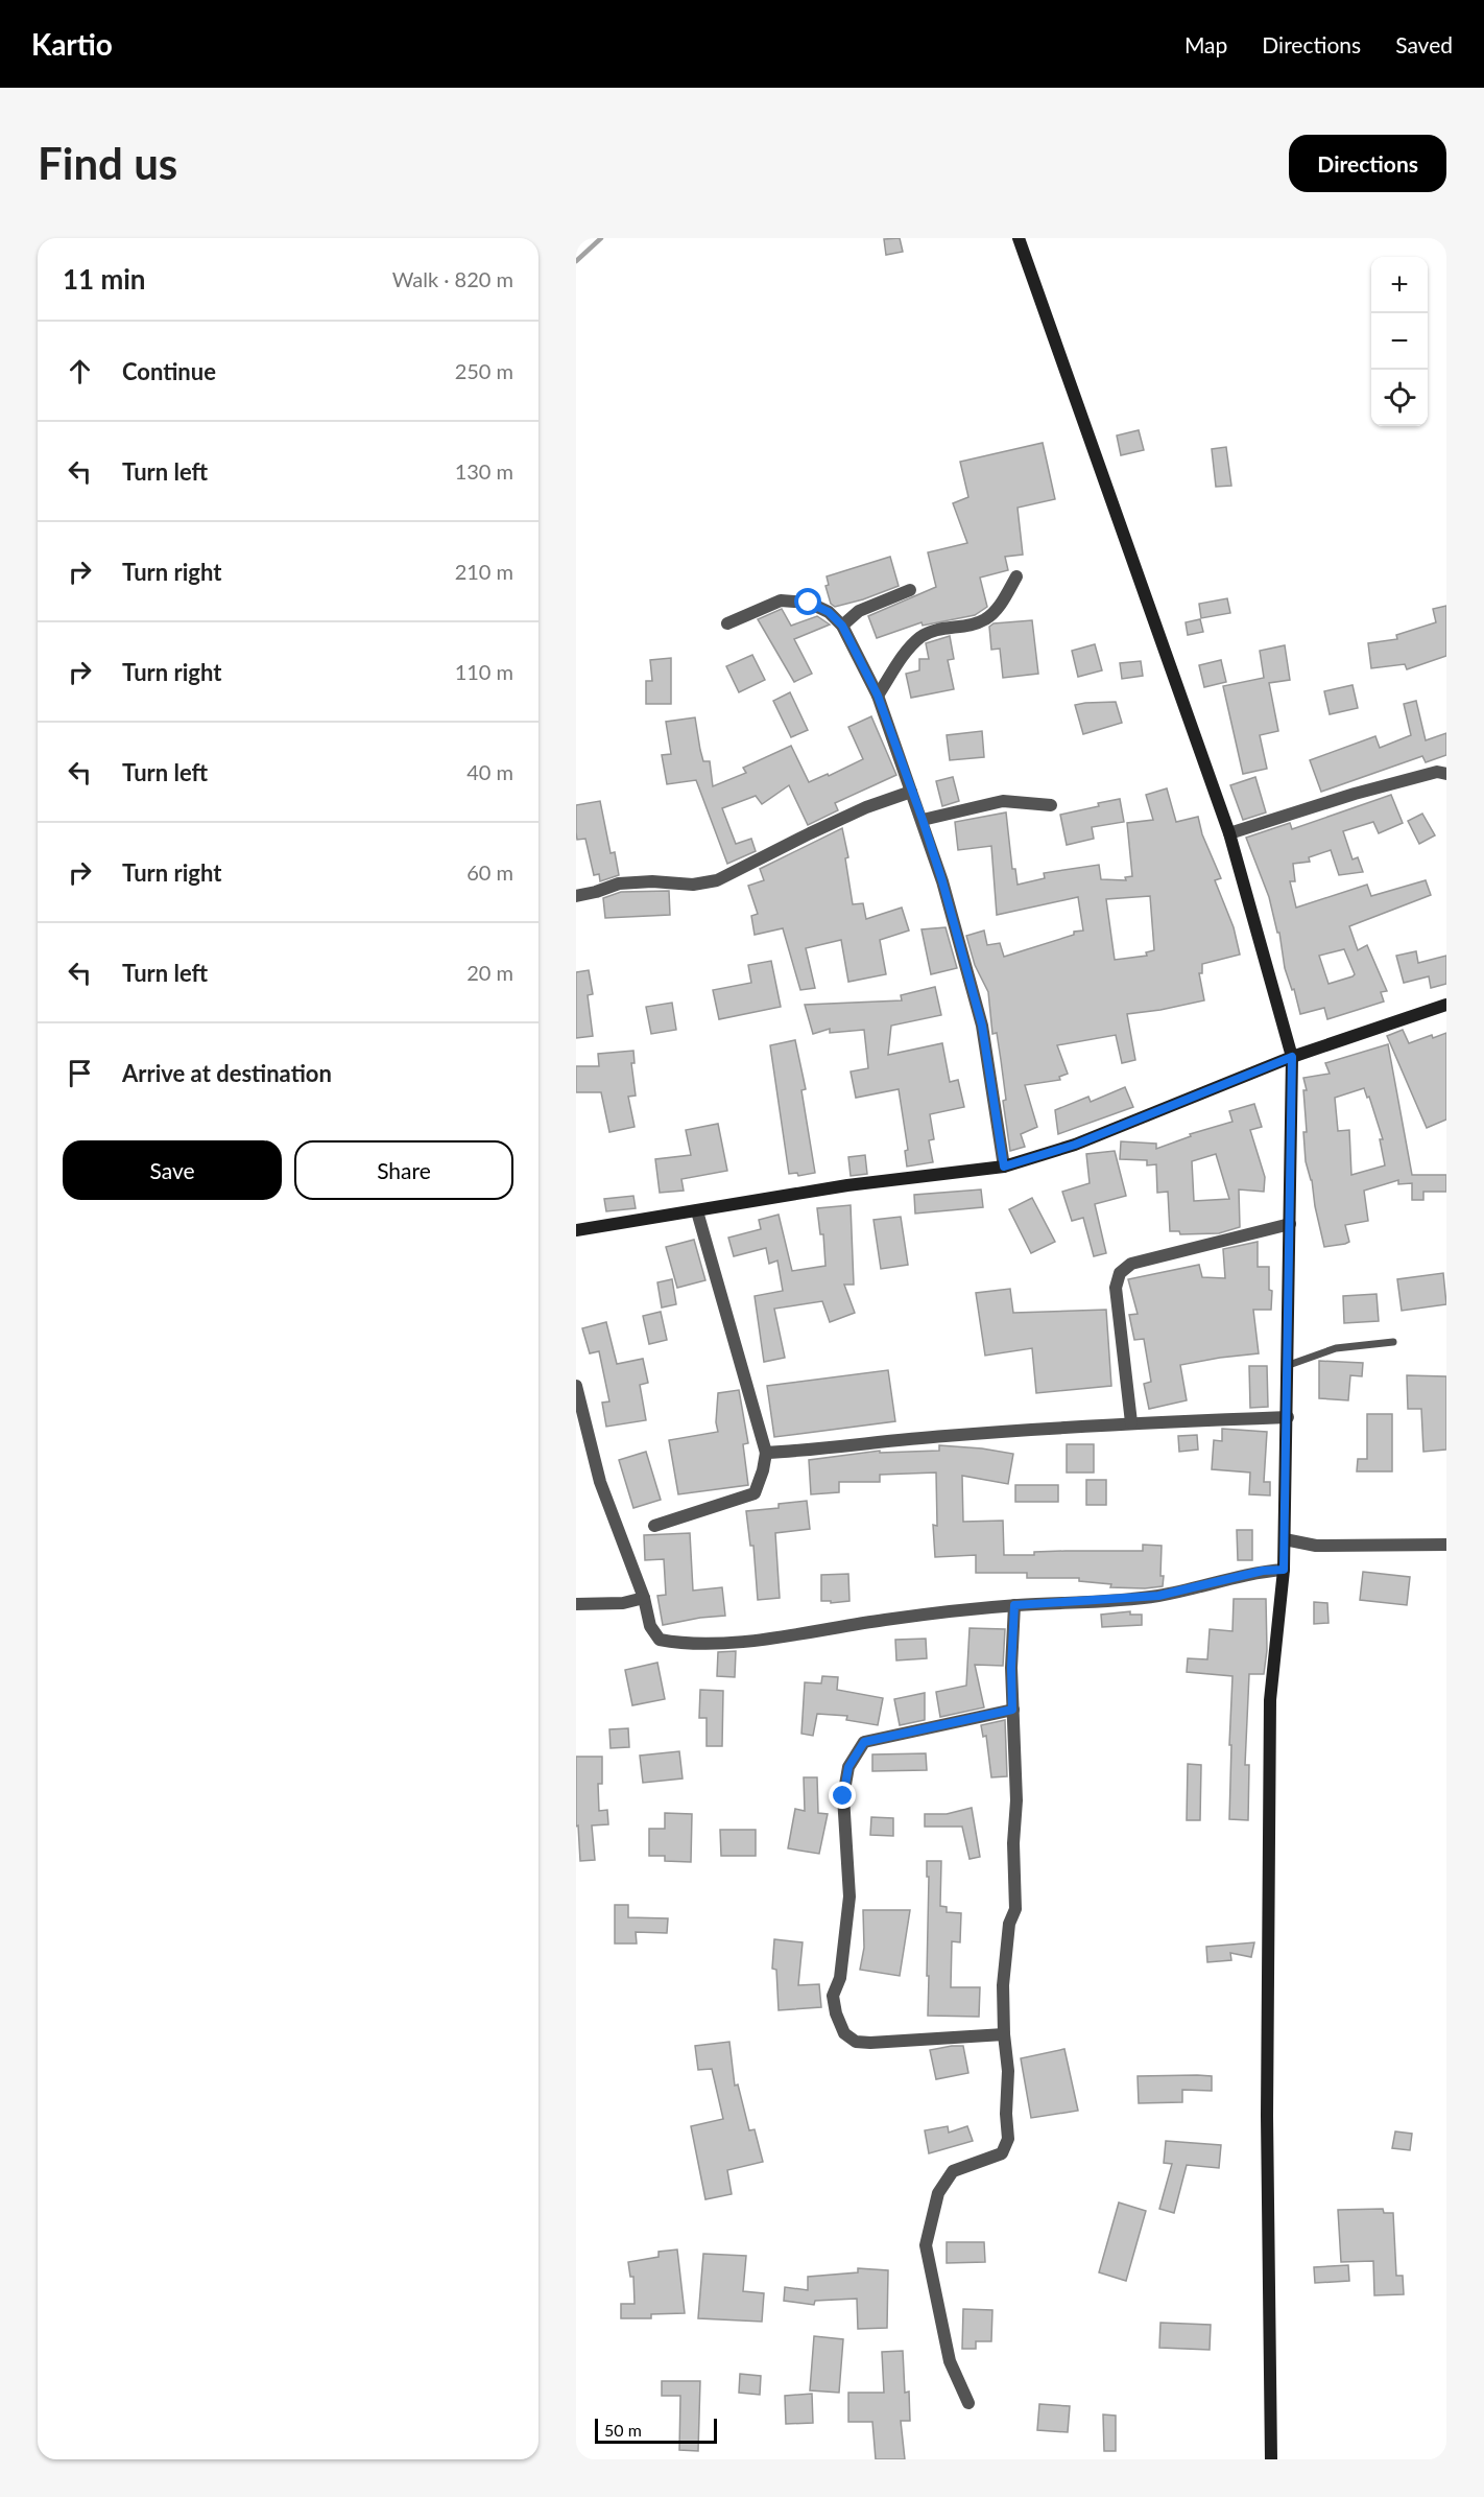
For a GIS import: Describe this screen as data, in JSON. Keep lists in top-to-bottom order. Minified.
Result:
{"scale_bar":"50 m","page":{"header":"Kartio","nav":["Map","Directions","Saved"],"buttons":["Directions",["Save","Share"]],"title":"Find us","heading":["11 min","Walk · 820 m"],"map_buttons":["+","−"],"list":[["Continue","250 m"],["Turn left","130 m"],["Turn right","210 m"],["Turn right","110 m"],["Turn left","40 m"],["Turn right","60 m"],["Turn left","20 m"],"Arrive at destination"],"scale":"50 m"}}
